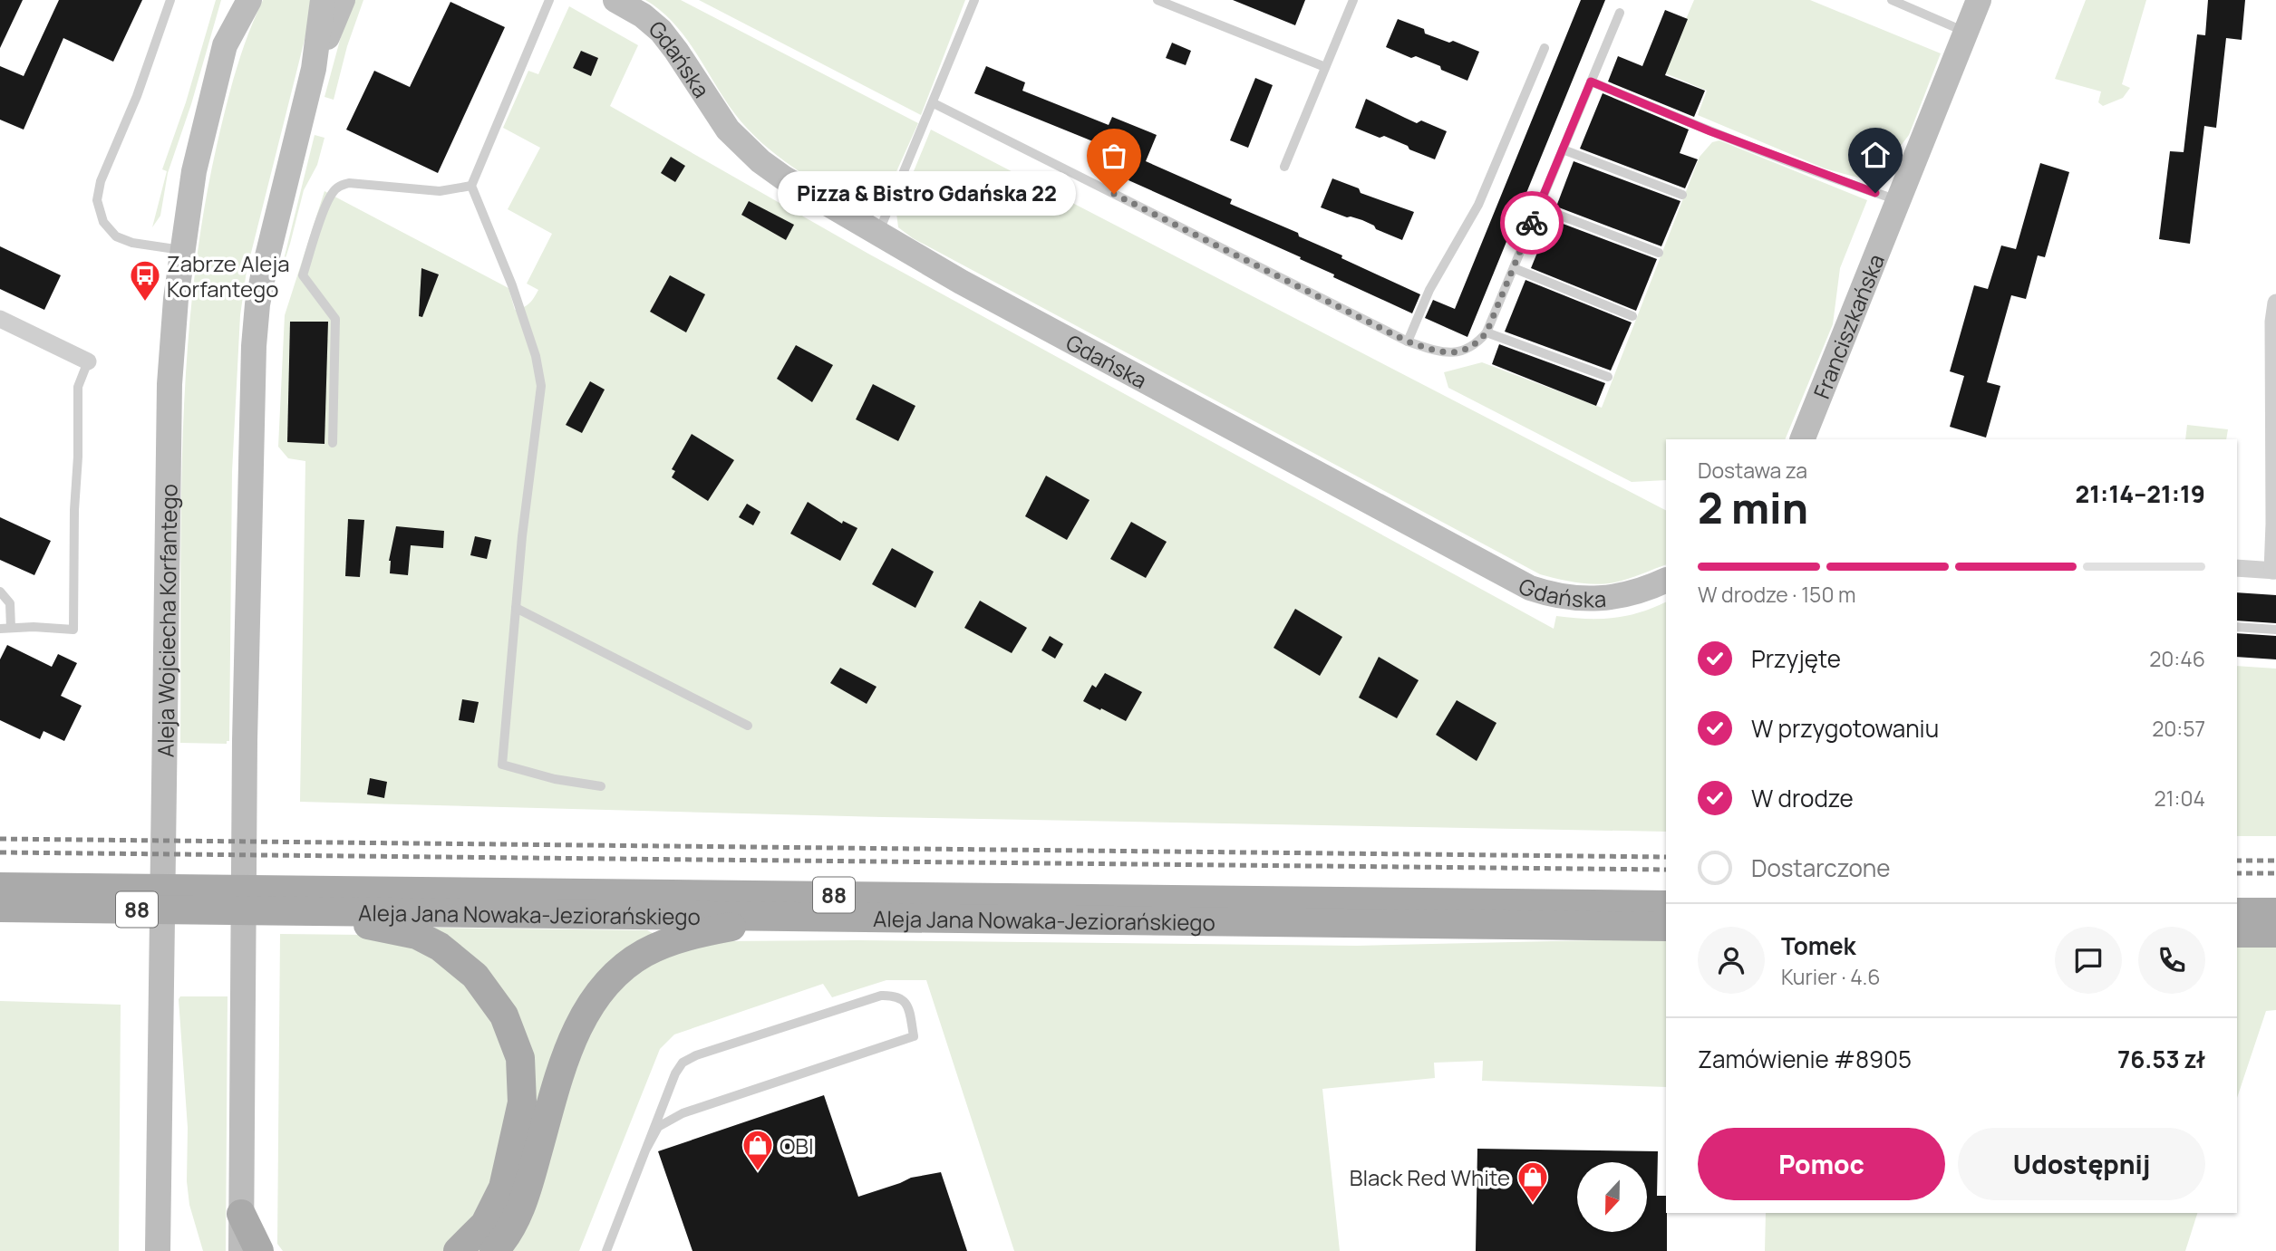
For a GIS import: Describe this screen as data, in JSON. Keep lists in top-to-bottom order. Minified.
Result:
{"streets":{"main road":["Gdańska","Franciszkańska","Aleja Wojciecha Korfantego","88","Aleja Jana Nowaka-Jeziorańskiego"]},"places":{"other":["Pizza & Bistro Gdańska 22"],"bus stop":["Zabrze Aleja Korfantego"],"shop":["OBI","Black Red White"]},"north":"bottom","page":{"bubble":"Pizza & Bistro Gdańska 22","heading":["2 min","Dostawa za","21:14–21:19"],"panel":["Tomek","Kurier · 4.6","Zamówienie #8905","76.53 zł"],"bar":"W drodze · 150 m","list":[["Przyjęte","20:46"],["W przygotowaniu","20:57"],["W drodze","21:04"],"Dostarczone"],"buttons":["Pomoc","Udostępnij"]}}
